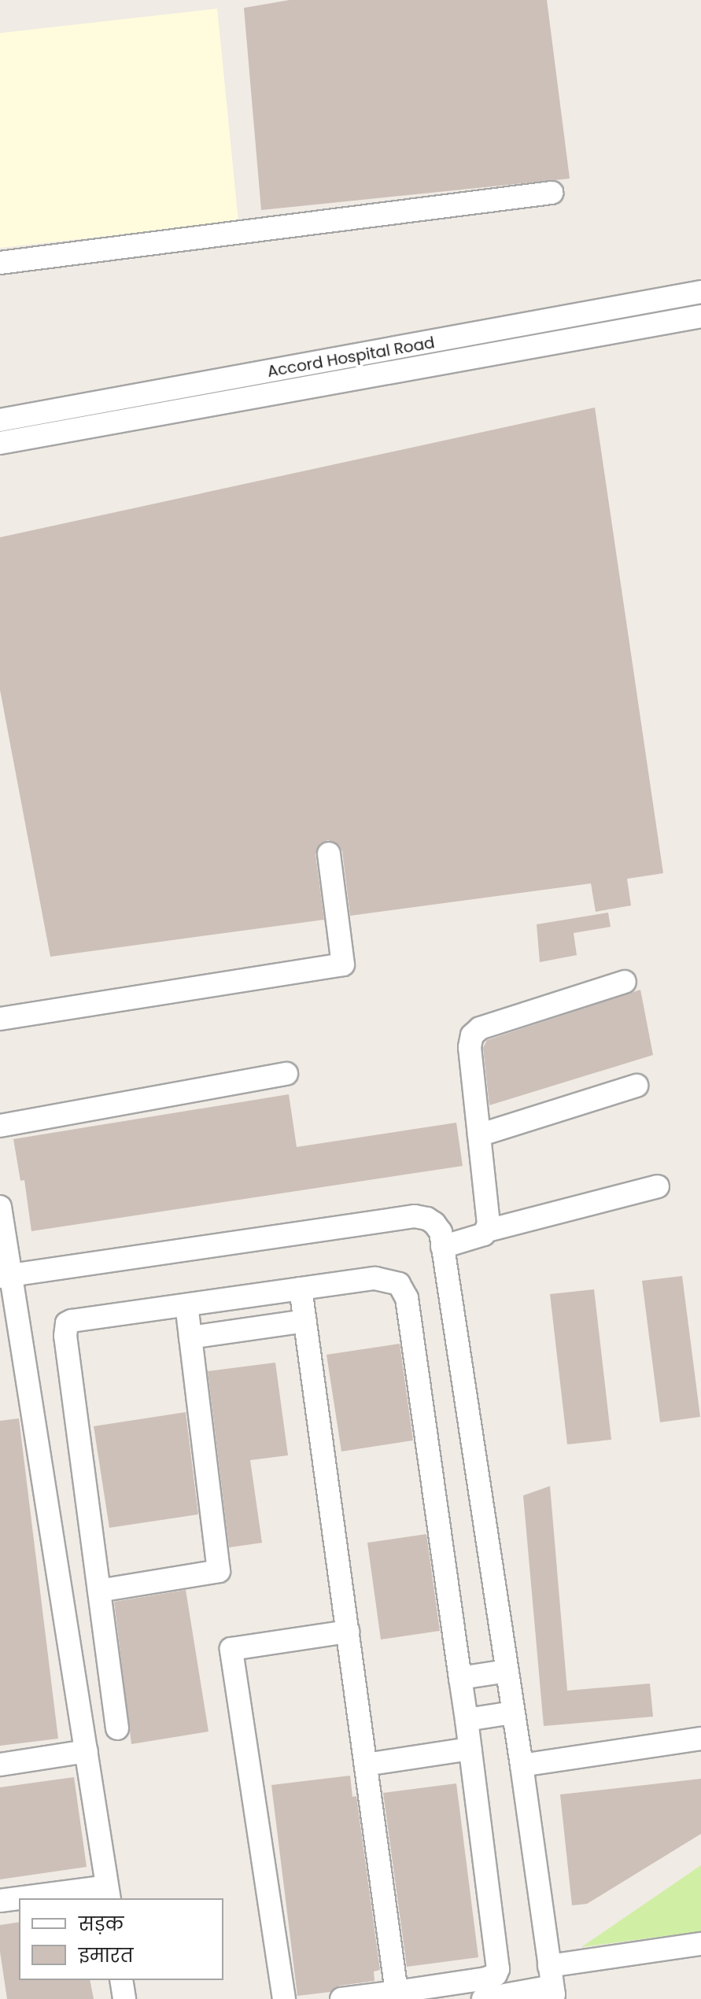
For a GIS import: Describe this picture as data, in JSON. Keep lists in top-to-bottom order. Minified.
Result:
{"streets":{"street":["Accord Hospital Road"]},"legend":["सड़क","इमारत"]}
